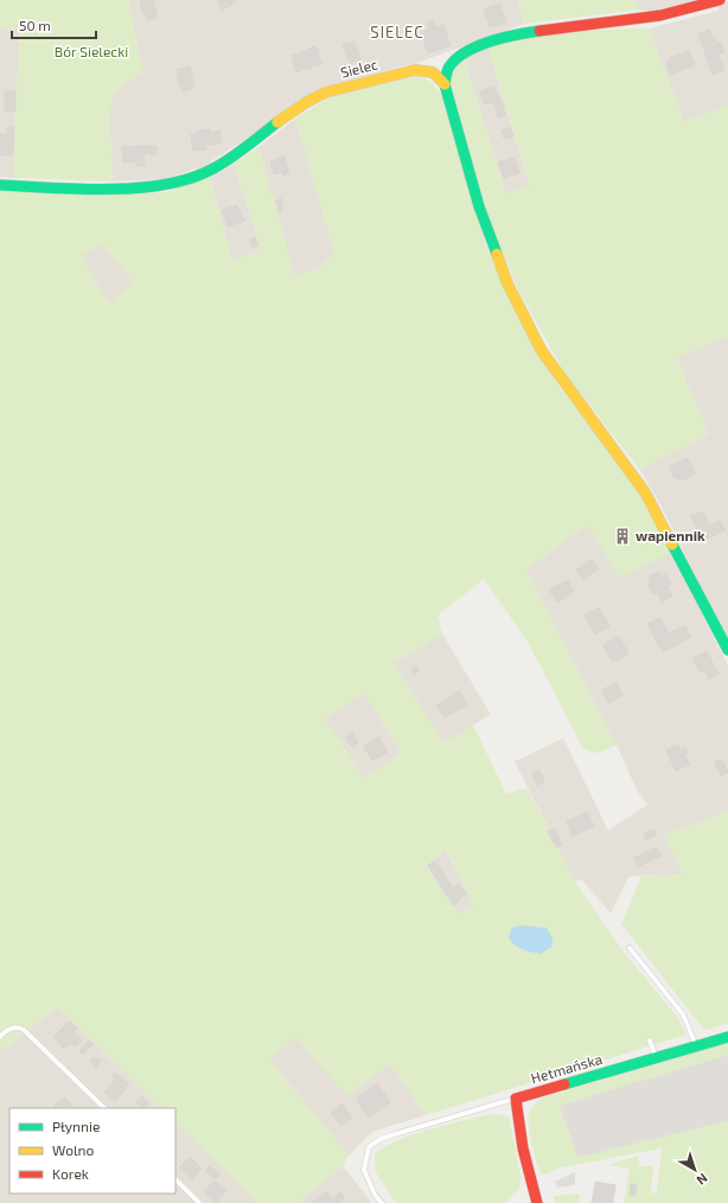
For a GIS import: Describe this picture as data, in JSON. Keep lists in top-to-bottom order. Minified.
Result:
{"streets":{"street":["Sielec","Hetmańska"]},"districts":["SIELEC"],"parks":["Bór Sielecki"],"places":{"building":["wapiennik"]},"legend":["Płynnie","Wolno","Korek"],"scale_bar":"50 m","north":"bottom right"}
